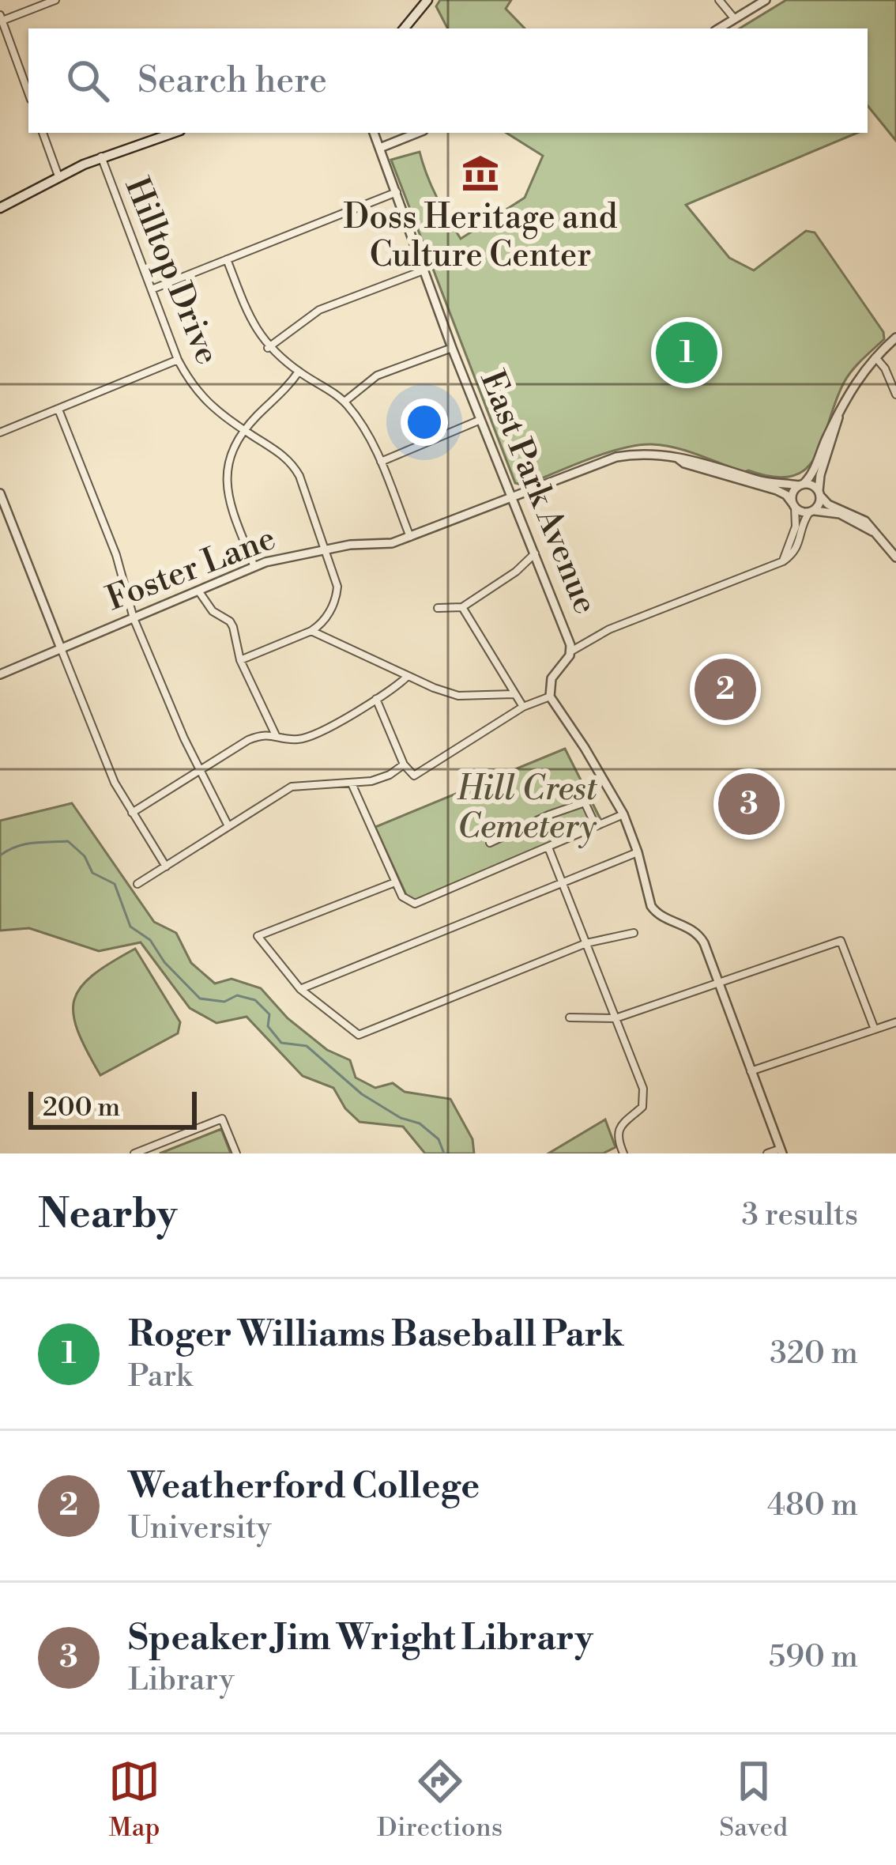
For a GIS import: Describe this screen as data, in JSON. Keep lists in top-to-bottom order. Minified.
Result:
{"streets":{"street":["Hilltop Drive","East Park Avenue","Foster Lane"]},"crossings":[["Hilltop Drive","Foster Lane"],["East Park Avenue","Foster Lane"]],"parks":["Hill Crest Cemetery"],"places":{"museum":["Doss Heritage and Culture Center"]},"scale_bar":"200 m","page":{"search":"Search here","pins":["1","2","3"],"scale":"200 m","heading":["Nearby","3 results"],"list":[{"mark":"1","name":"Roger Williams Baseball Park","note":"Park","value":"320 m"},{"mark":"2","name":"Weatherford College","note":"University","value":"480 m"},{"mark":"3","name":"Speaker Jim Wright Library","note":"Library","value":"590 m"}],"nav":["Map","Directions","Saved"]}}
